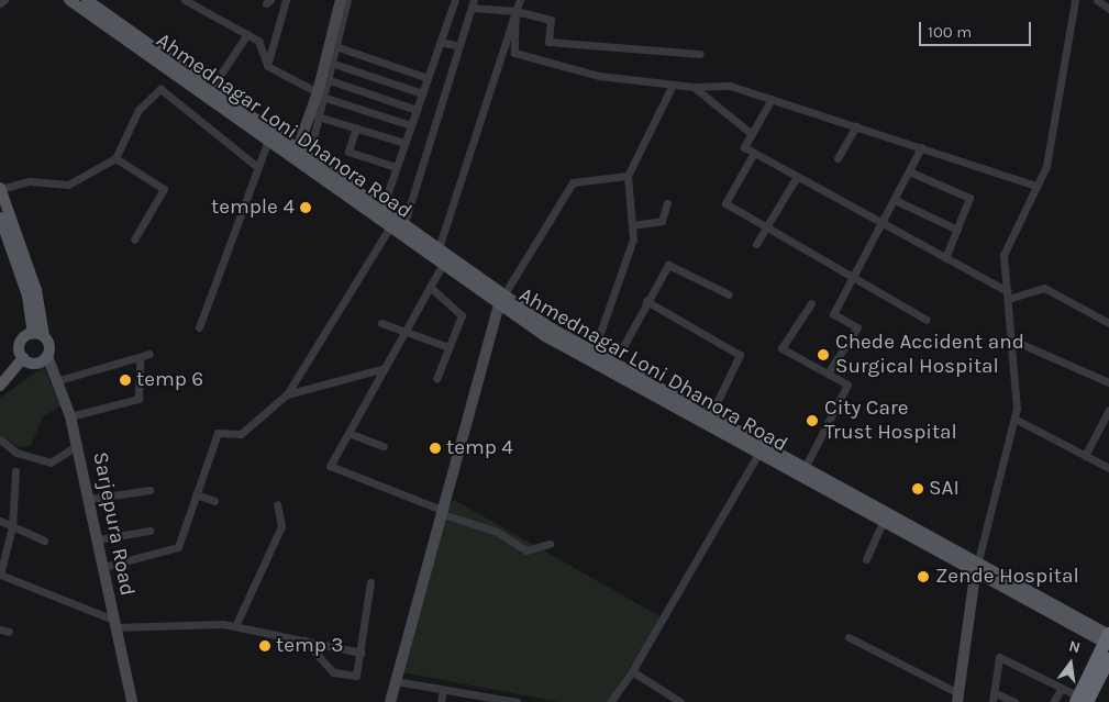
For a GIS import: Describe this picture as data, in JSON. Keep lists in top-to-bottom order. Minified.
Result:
{"streets":{"main road":["Ahmednagar Loni Dhanora Road"],"street":["Sarjepura Road"]},"places":["temple 4","Chede Accident and Surgical Hospital","temp 6","City Care Trust Hospital","temp 4","SAI","Zende Hospital","temp 3"],"scale_bar":"100 m","north":"top"}
